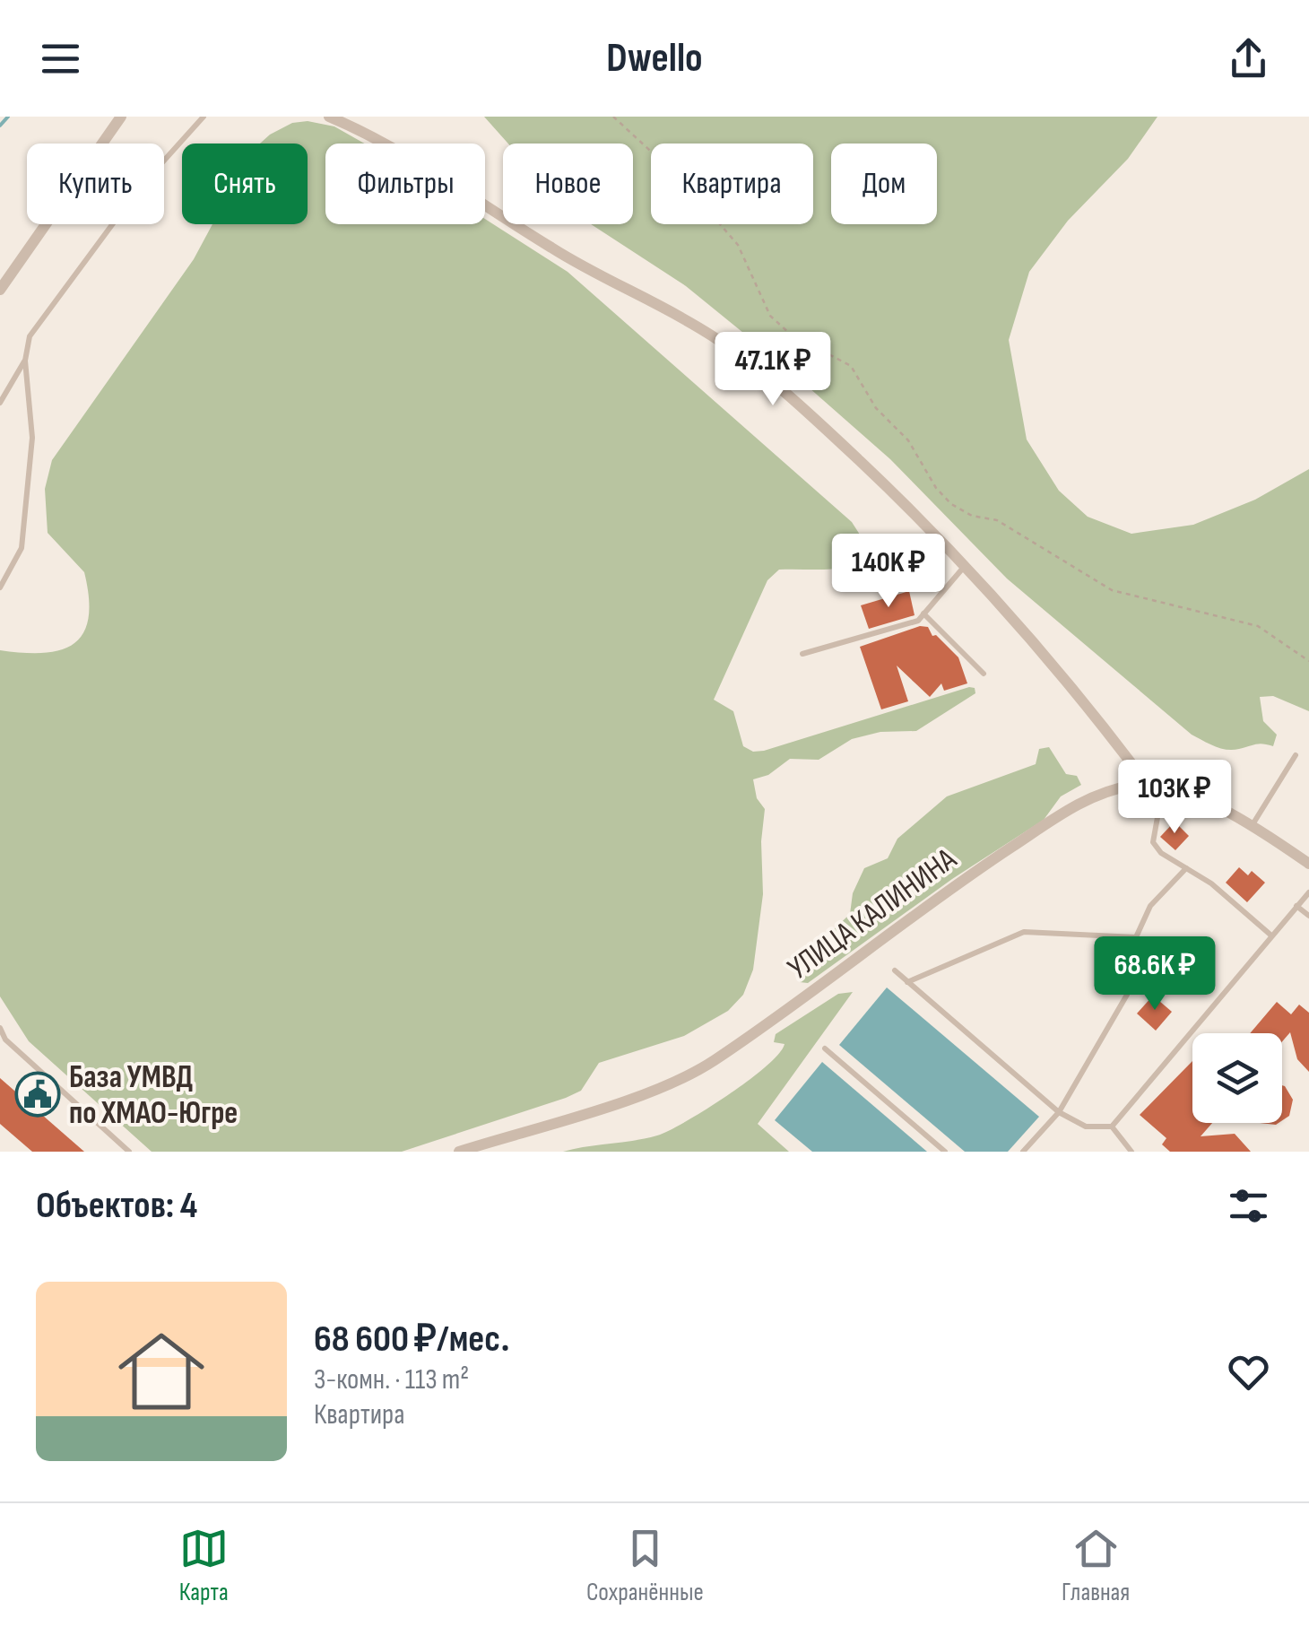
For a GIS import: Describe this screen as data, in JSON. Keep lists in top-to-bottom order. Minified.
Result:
{"streets":{"street":["УЛИЦА КАЛИНИНА"]},"places":{"public building":["База УМВД по ХМАО-Югре"]},"page":{"header":"Dwello","chip":["Купить","Снять","Фильтры","Новое","Квартира","Дом"],"price":["47.1K ₽","140K ₽","103K ₽","68.6K ₽"],"heading":"Объектов: 4","list":[{"name":"68 600 ₽/мес.","note":"3-комн. · 113 m² · Квартира"}],"tabs":["Карта","Сохранённые","Главная"]}}
